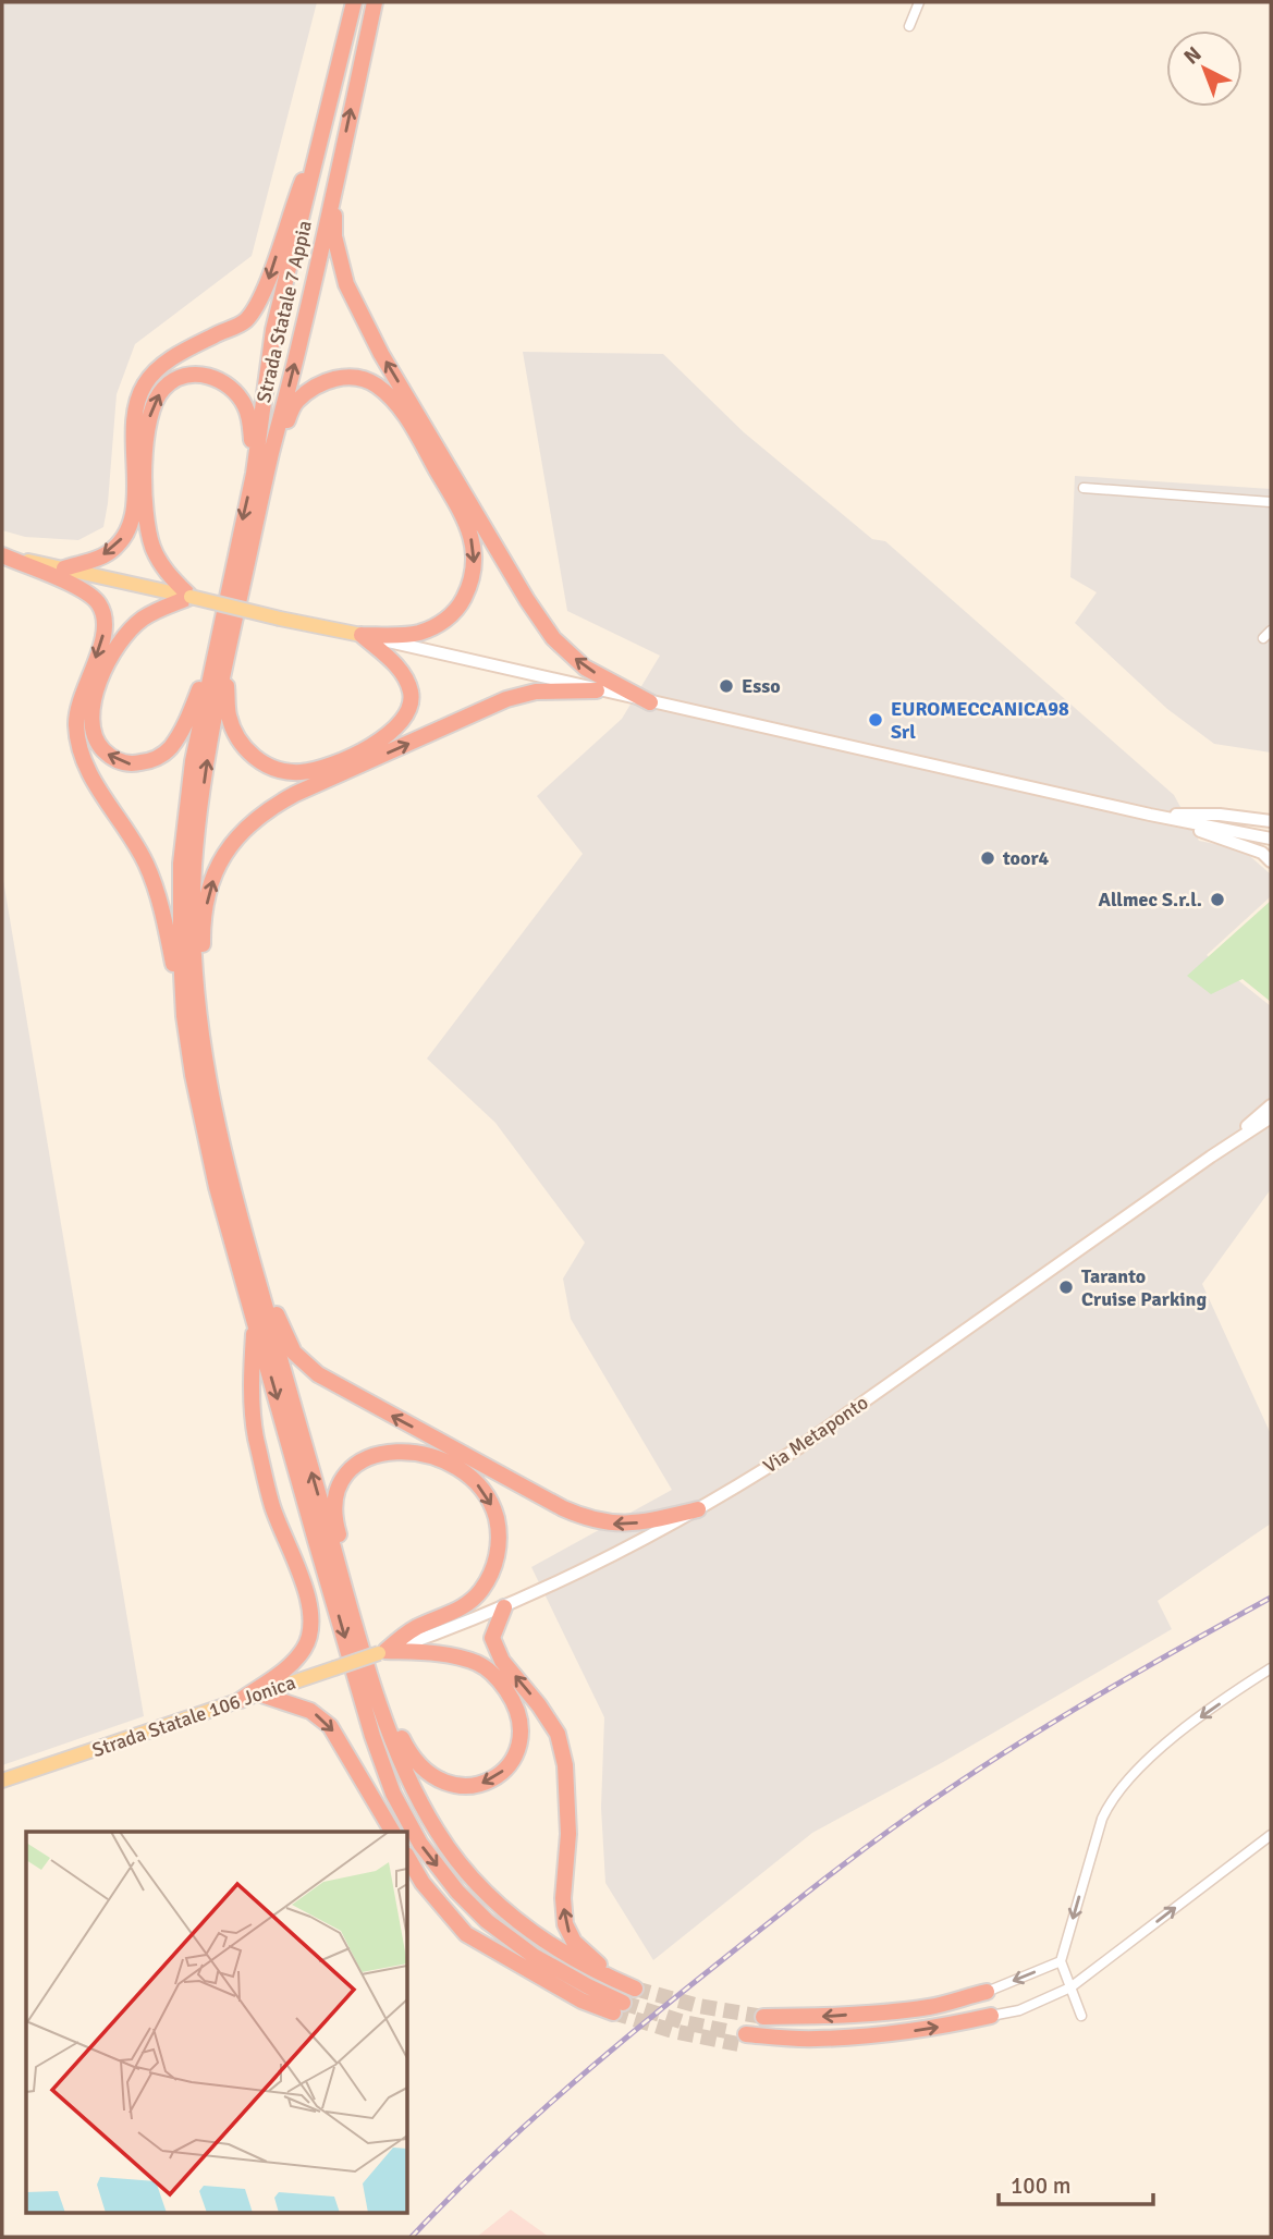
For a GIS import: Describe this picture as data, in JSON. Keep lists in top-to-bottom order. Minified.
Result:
{"streets":{"highway":["Strada Statale 7 Appia"],"main road":["Via Metaponto","Strada Statale 106 Jonica"]},"crossings":[["Via Metaponto","Strada Statale 106 Jonica"]],"places":["Esso","EUROMECCANICA98 Srl","toor4","Allmec S.r.l.","Taranto Cruise Parking"],"scale_bar":"100 m","north":"top left"}
